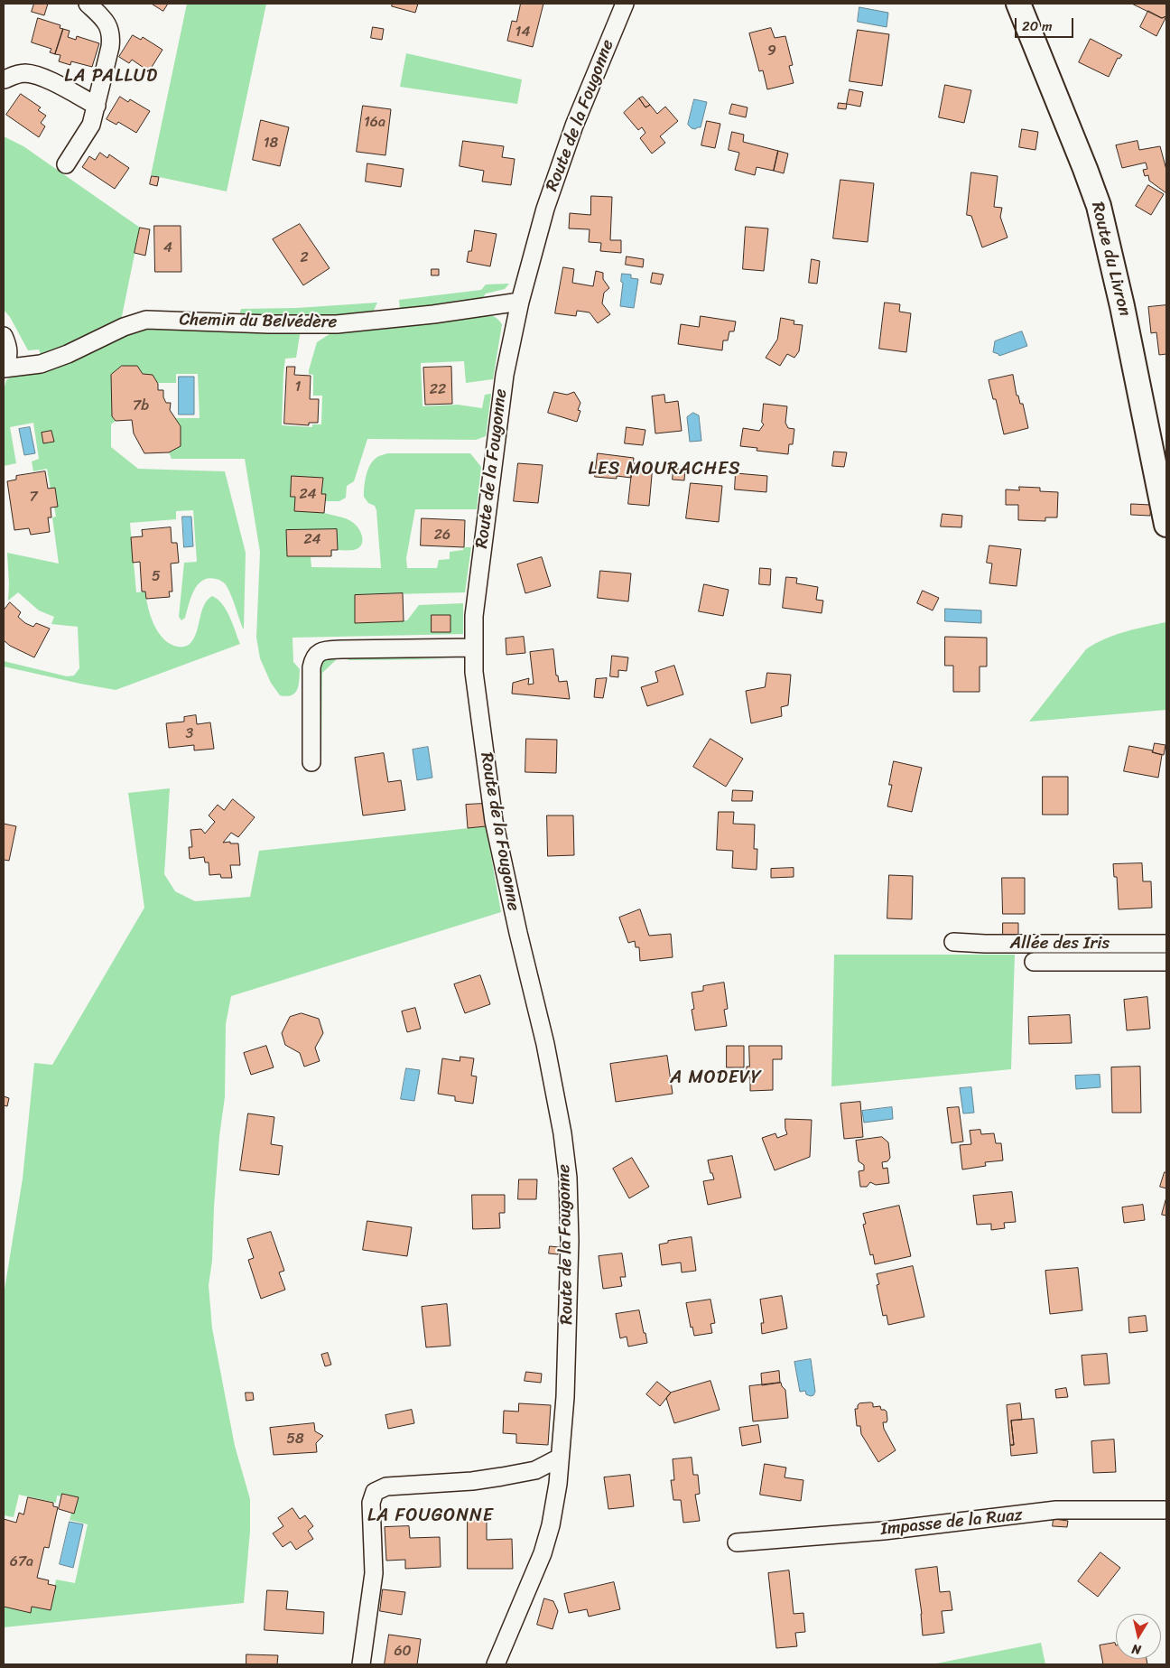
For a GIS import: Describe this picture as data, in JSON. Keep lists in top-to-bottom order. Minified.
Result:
{"streets":{"street":["Route de la Fougonne","Route du Livron","Chemin du Belvédère","Allée des Iris","Impasse de la Ruaz"]},"crossings":[["Route de la Fougonne","Chemin du Belvédère"]],"districts":["LA PALLUD","LES MOURACHES","A MODEVY","LA FOUGONNE"],"house_numbers":["14","9","16a","18","4","2","1","22","7b","24","7","26","24","5","3","58","67a","60"],"scale_bar":"20 m","north":"bottom"}
